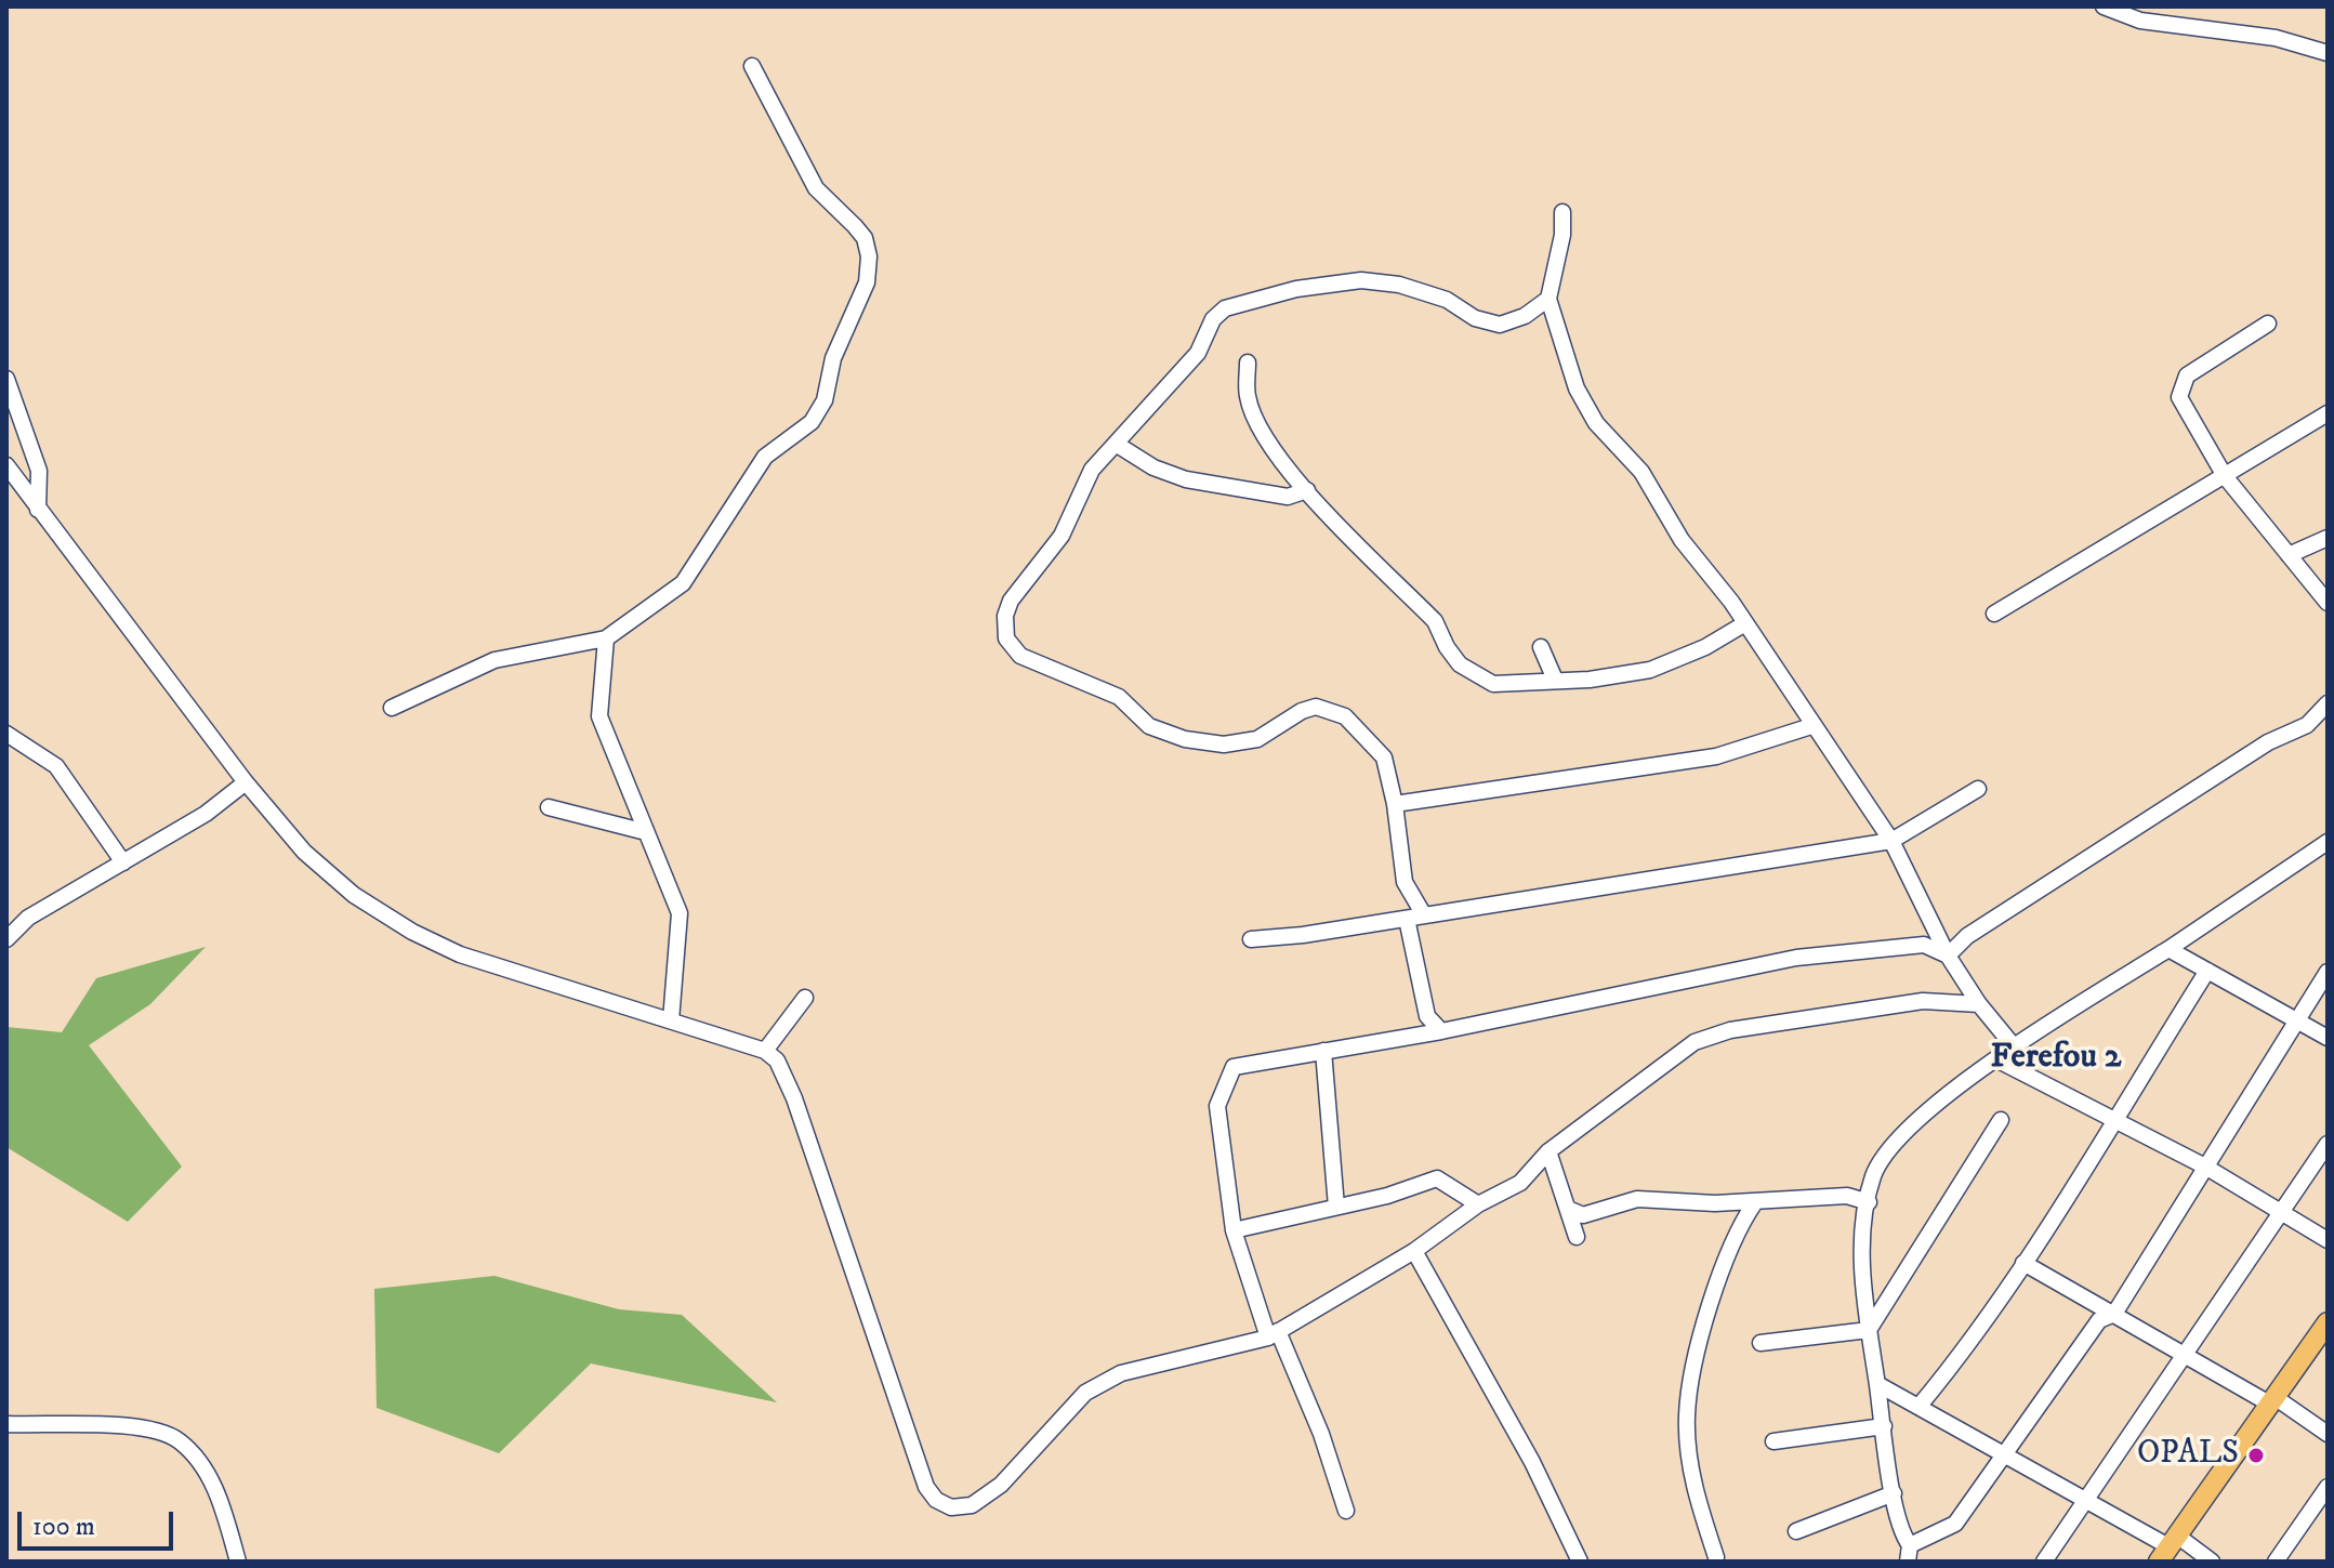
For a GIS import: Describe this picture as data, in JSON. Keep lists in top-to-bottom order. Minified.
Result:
{"districts":["Ferefou 2"],"places":["OPALS"],"scale_bar":"100 m"}
